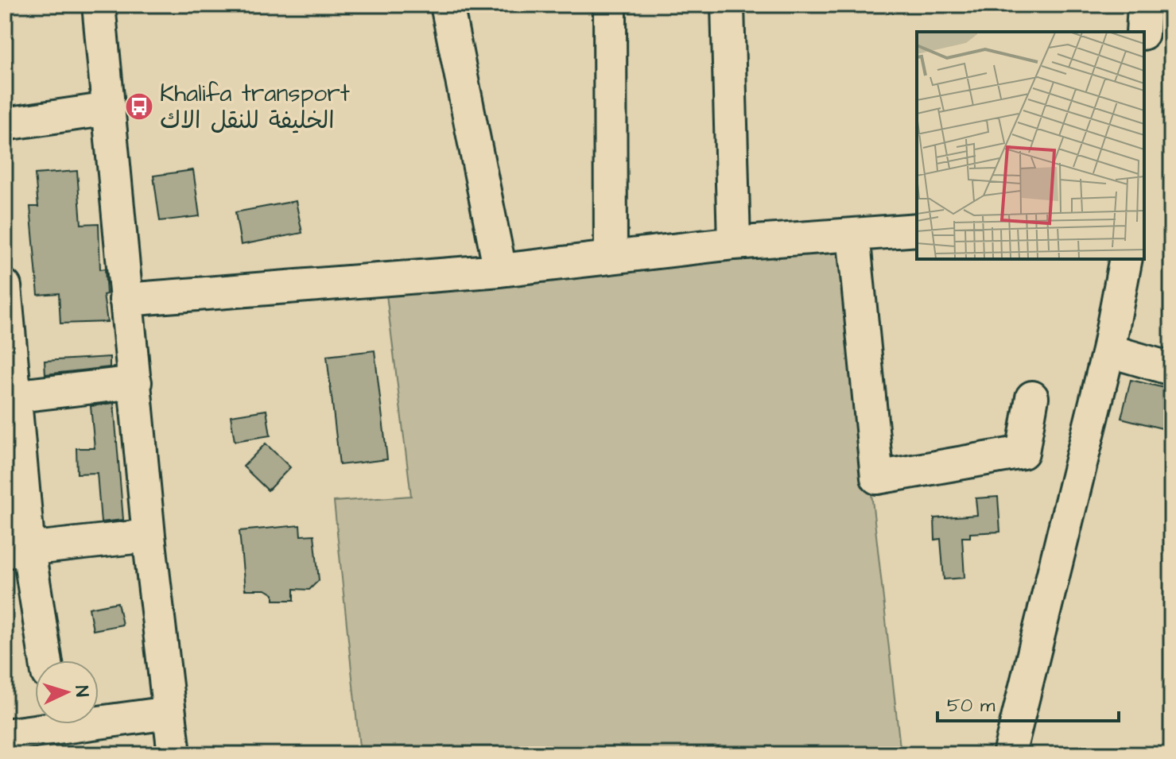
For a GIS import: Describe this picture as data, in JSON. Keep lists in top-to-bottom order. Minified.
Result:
{"places":{"bus stop":["Khalifa transport الخليفة للنقل الاك"]},"scale_bar":"50 m","north":"right"}
